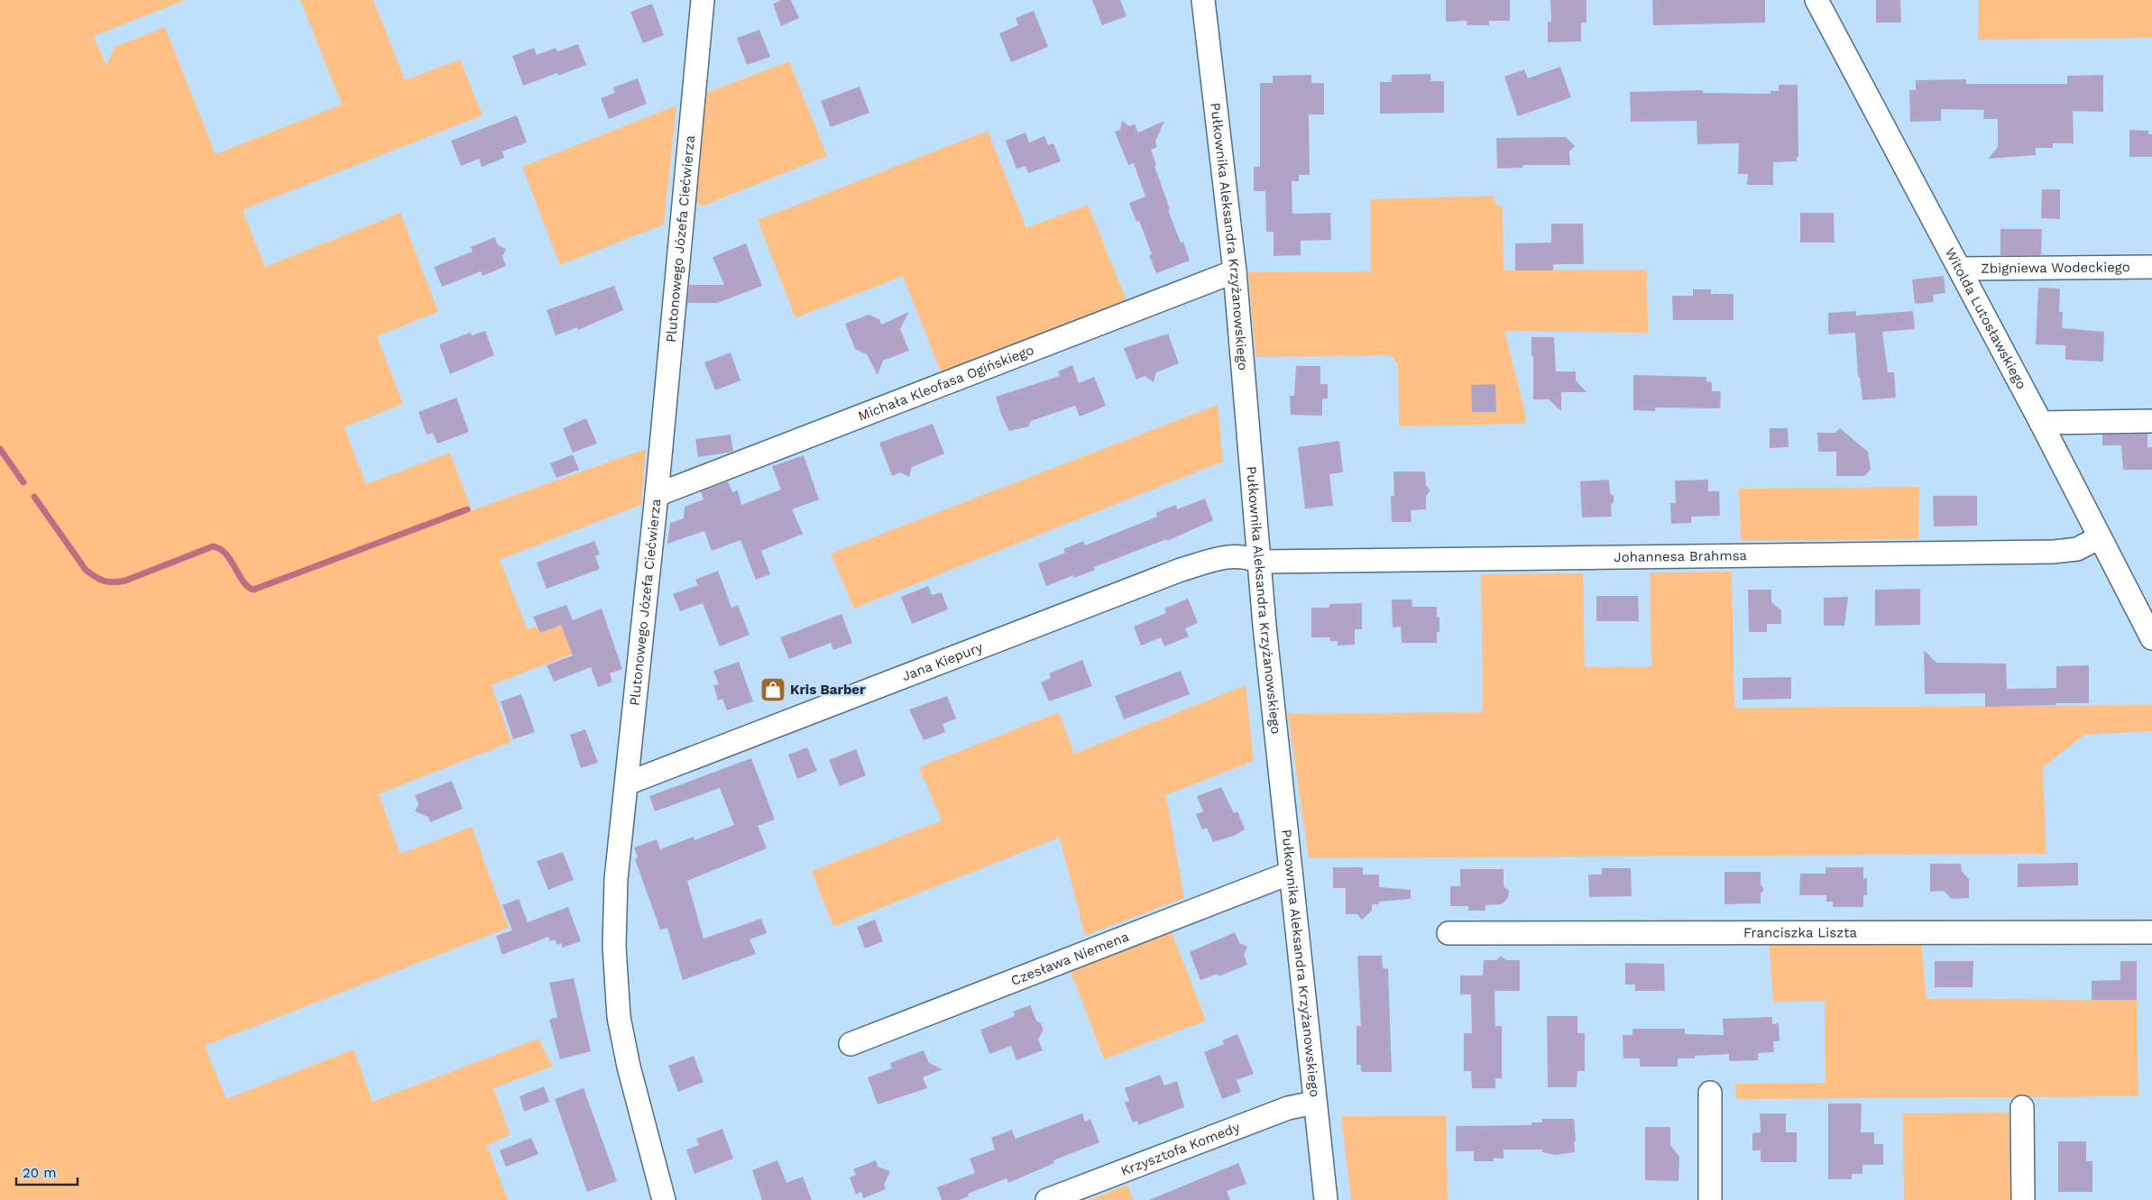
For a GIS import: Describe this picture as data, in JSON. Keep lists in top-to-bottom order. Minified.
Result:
{"streets":{"street":["Pułkownika Aleksandra Krzyżanowskiego","Plutonowego Józefa Ciećwierza","Zbigniewa Wodeckiego","Witolda Lutosławskiego","Michała Kleofasa Ogińskiego","Johannesa Brahmsa","Jana Kiepury","Franciszka Liszta","Czesława Niemena","Krzysztofa Komedy"]},"crossings":[["Pułkownika Aleksandra Krzyżanowskiego","Michała Kleofasa Ogińskiego"],["Pułkownika Aleksandra Krzyżanowskiego","Johannesa Brahmsa"],["Pułkownika Aleksandra Krzyżanowskiego","Jana Kiepury"],["Pułkownika Aleksandra Krzyżanowskiego","Czesława Niemena"],["Pułkownika Aleksandra Krzyżanowskiego","Krzysztofa Komedy"],["Plutonowego Józefa Ciećwierza","Michała Kleofasa Ogińskiego"],["Plutonowego Józefa Ciećwierza","Jana Kiepury"],["Zbigniewa Wodeckiego","Witolda Lutosławskiego"],["Witolda Lutosławskiego","Johannesa Brahmsa"],["Johannesa Brahmsa","Jana Kiepury"]],"places":{"shop":["Kris Barber"]},"scale_bar":"20 m"}
